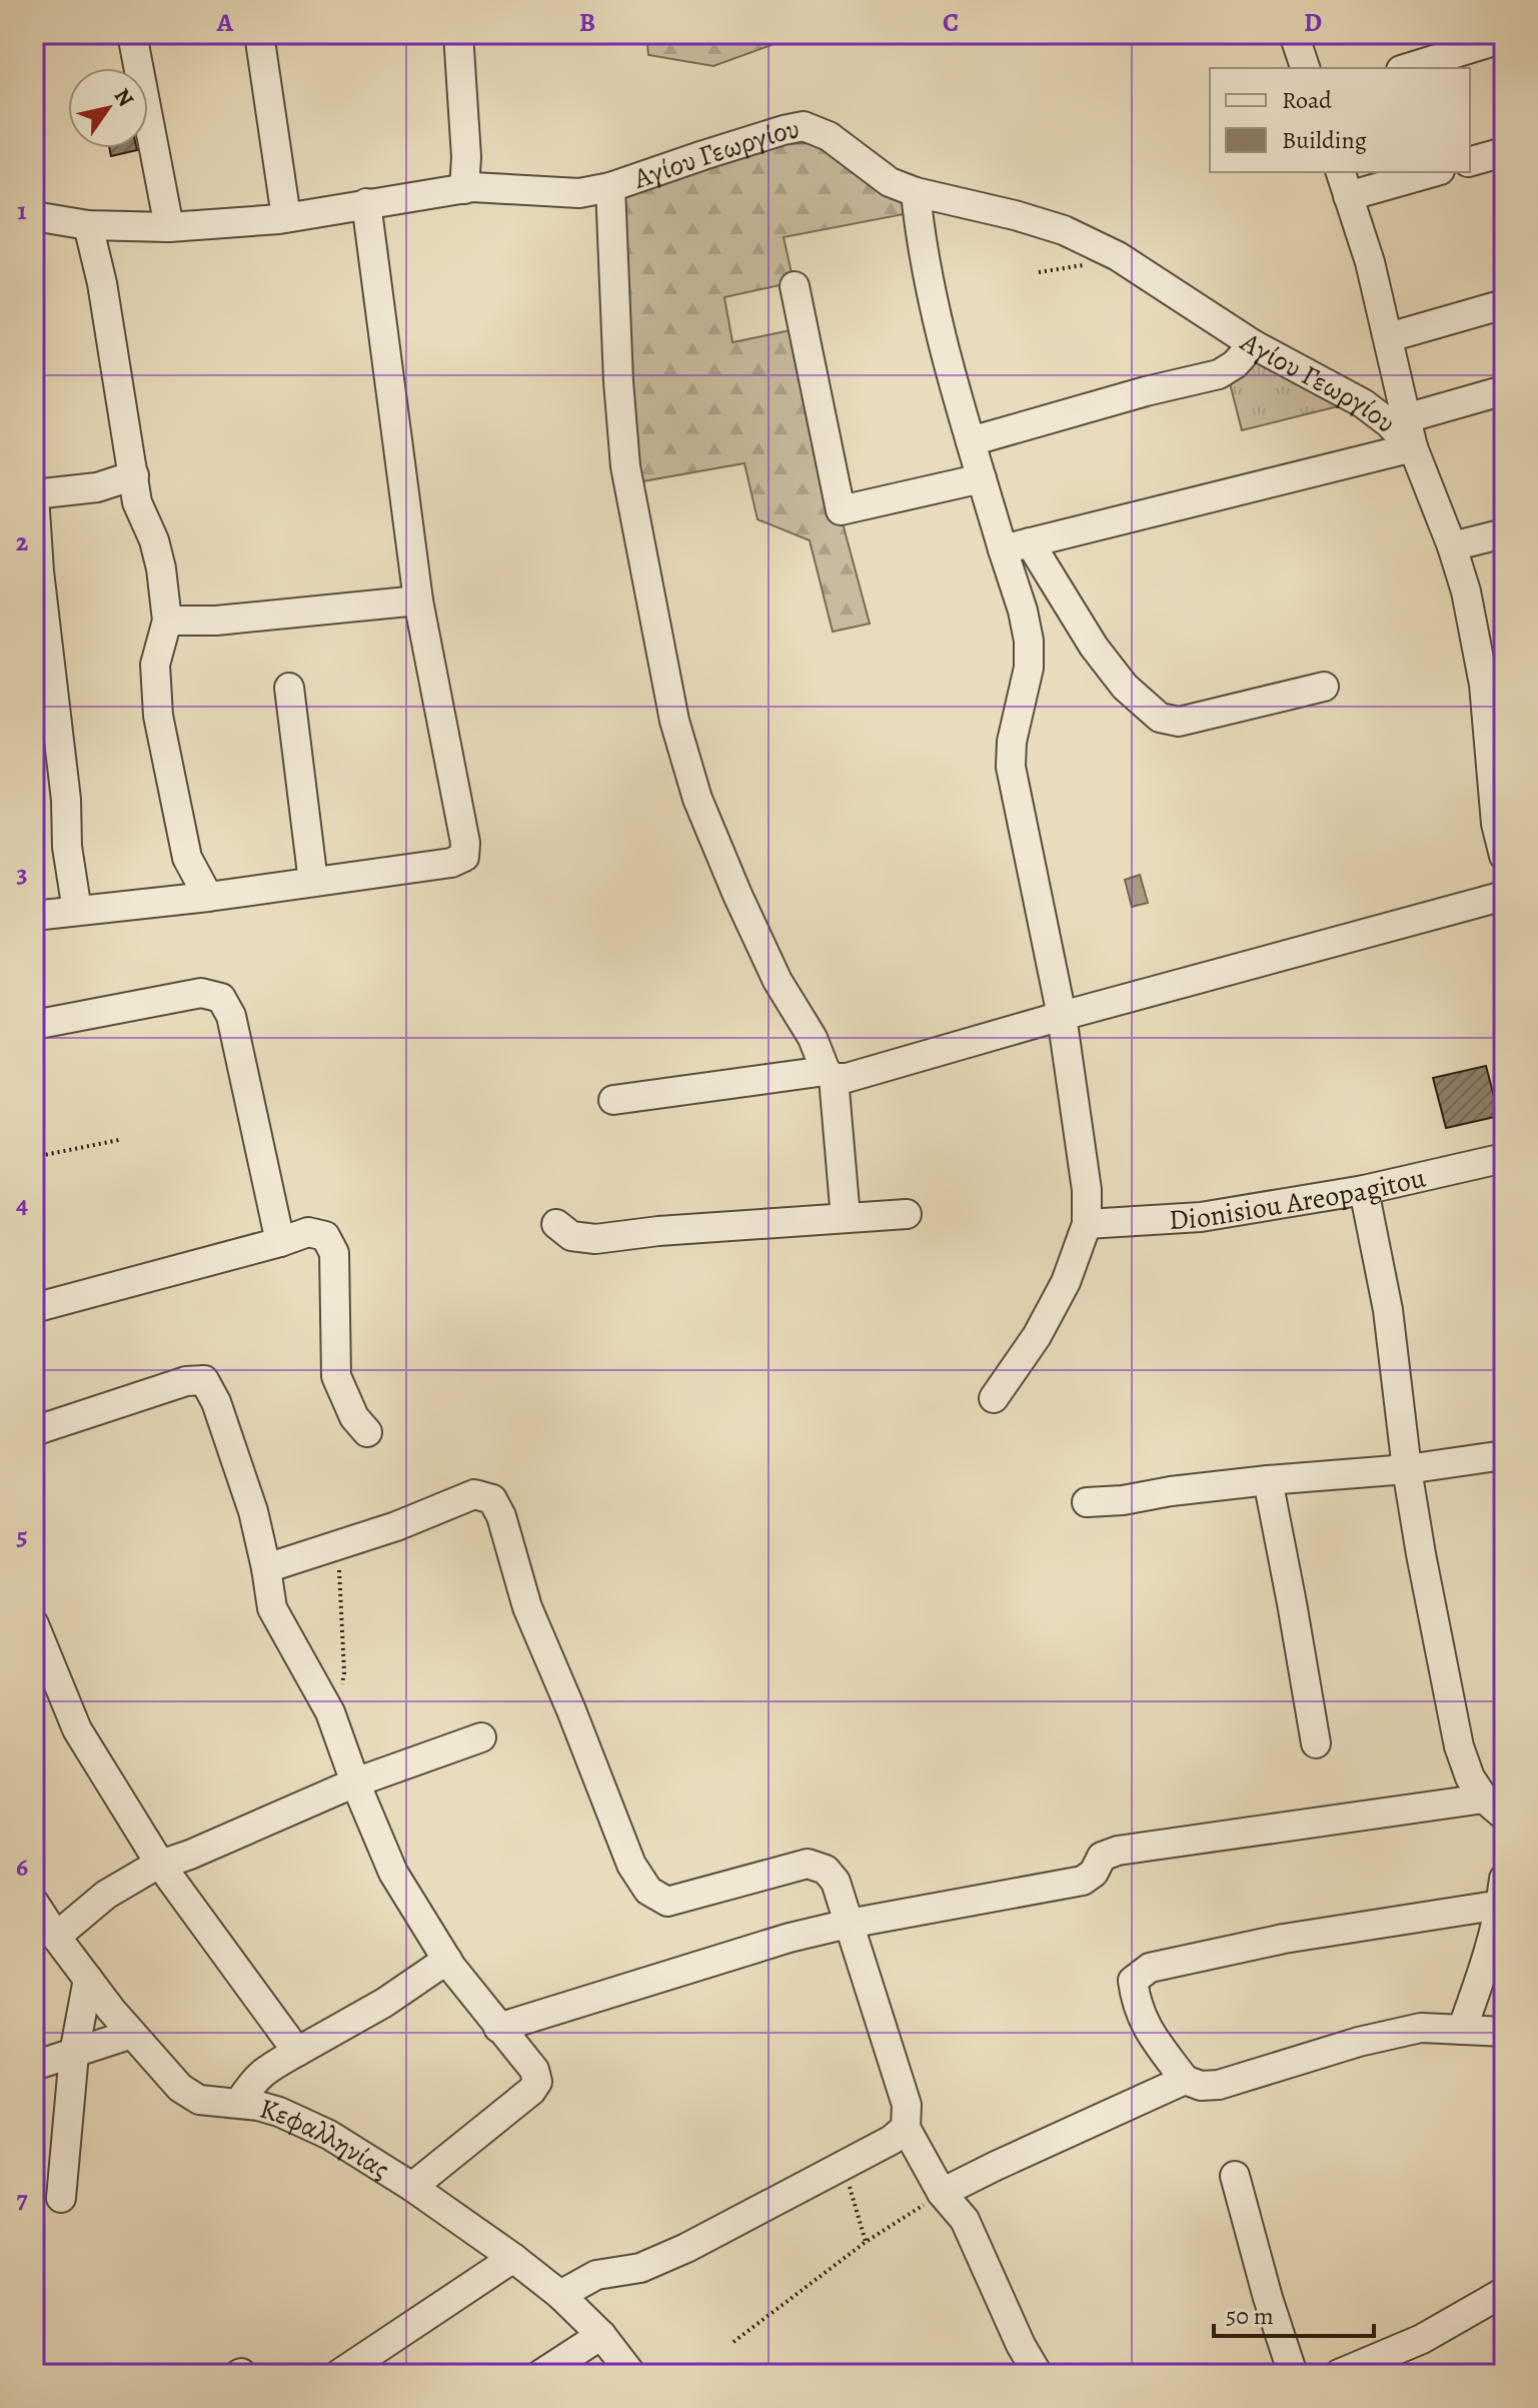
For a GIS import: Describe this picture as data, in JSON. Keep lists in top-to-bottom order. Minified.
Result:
{"streets":{"street":["Αγίου Γεωργίου","Dionisiou Areopagitou","Κεφαλληνίας"]},"legend":["Road","Building"],"scale_bar":"50 m","north":"top right","grid":{"columns":["A","B","C","D"],"rows":["1","2","3","4","5","6","7"]}}
